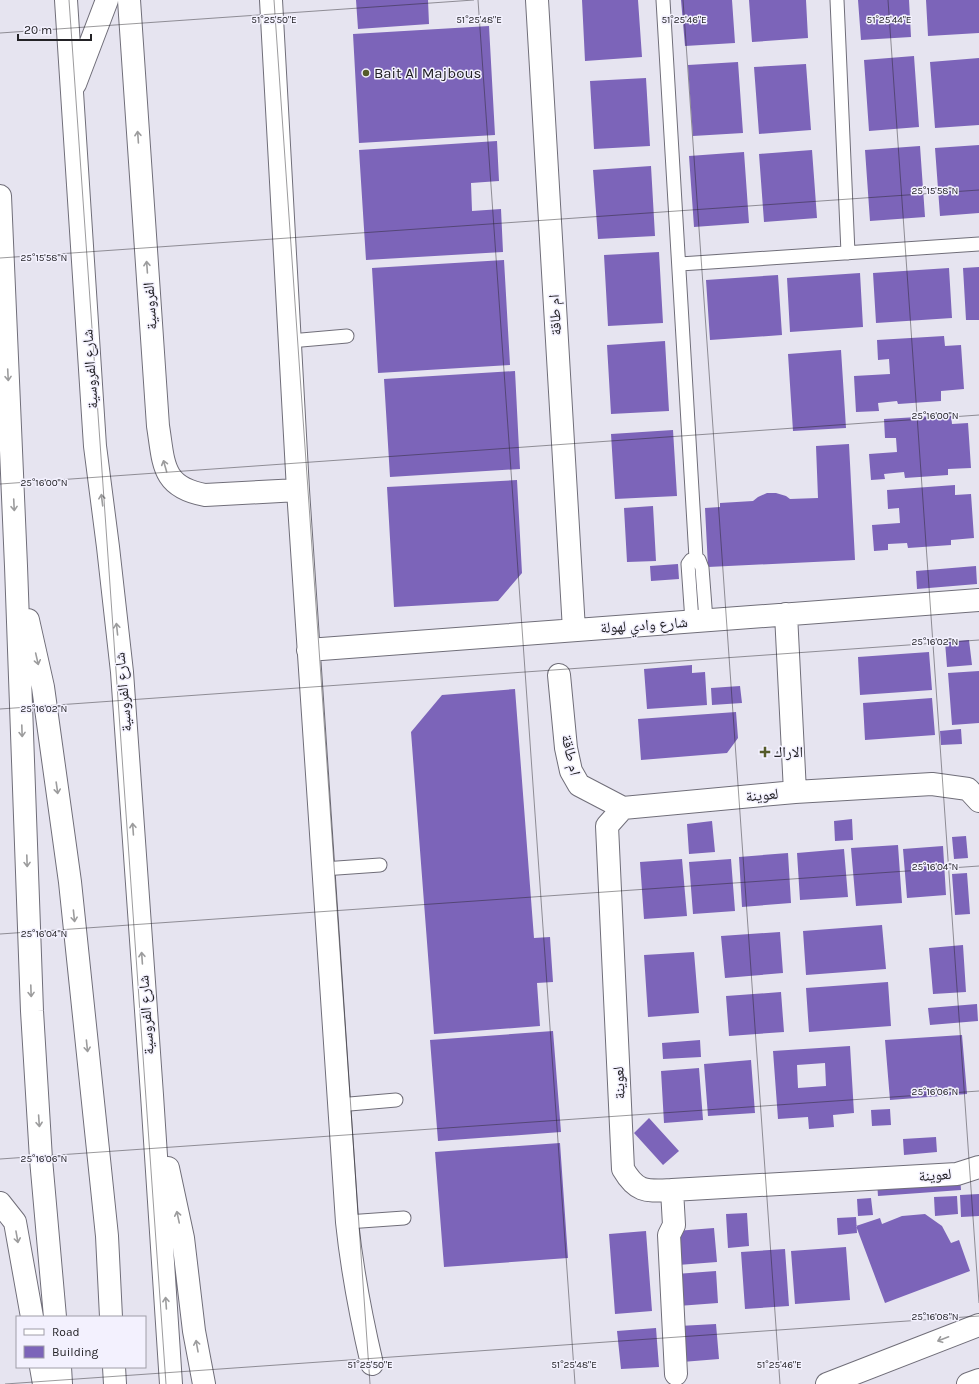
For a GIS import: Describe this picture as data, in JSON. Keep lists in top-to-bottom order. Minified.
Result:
{"streets":{"main road":["الفروسية","ام طاقة","شارع الفروسية","شارع وادي لهولة","لعوينة"]},"crossings":[["ام طاقة","شارع وادي لهولة"],["ام طاقة","لعوينة"],["شارع وادي لهولة","لعوينة"]],"places":{"other":["Bait Al Majbous"],"health":["الاراك"]},"legend":["Road","Building"],"scale_bar":"20 m","coordinates":["51°25'50\"E","51°25'48\"E","51°25'46\"E","51°25'44\"E","25°15'58\"N","25°16'00\"N","25°16'02\"N","25°16'04\"N","25°16'06\"N","25°16'08\"N"]}
